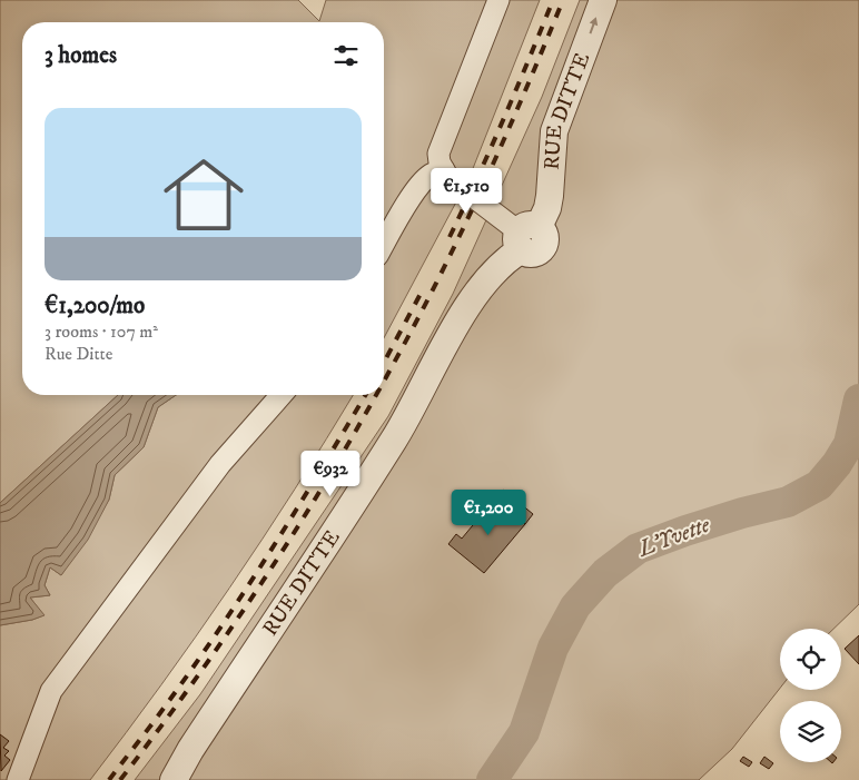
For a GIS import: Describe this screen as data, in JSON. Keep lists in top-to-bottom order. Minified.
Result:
{"streets":{"street":["RUE DITTE"]},"water":["L'Yvette"],"page":{"heading":"3 homes","list":[{"name":"€1,200/mo","note":"3 rooms · 107 m² · Rue Ditte"}],"price":["€1,510","€932","€1,200"]}}
